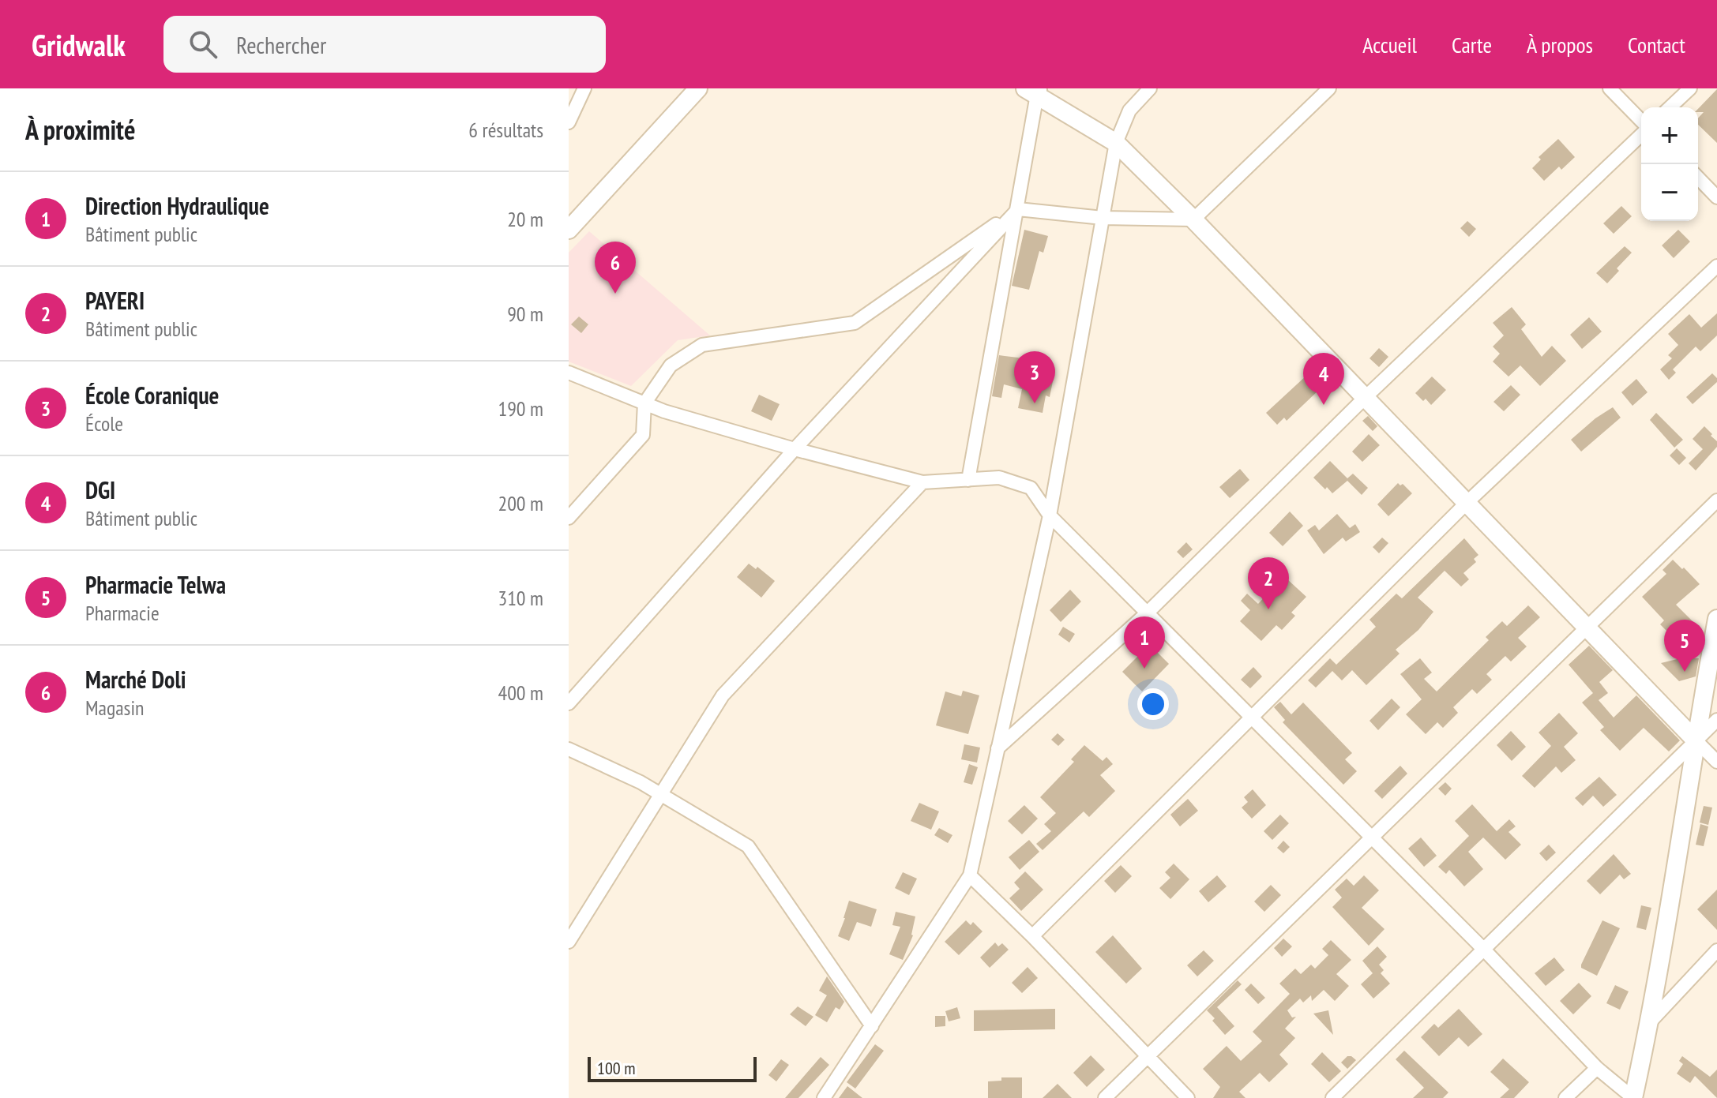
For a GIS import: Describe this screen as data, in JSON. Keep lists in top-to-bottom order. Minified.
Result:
{"scale_bar":"100 m","page":{"header":"Gridwalk","search":"Rechercher","nav":["Accueil","Carte","À propos","Contact"],"heading":["À proximité","6 résultats"],"map_buttons":["+","−"],"list":[{"mark":"1","name":"Direction Hydraulique","note":"Bâtiment public","value":"20 m"},{"mark":"2","name":"PAYERI","note":"Bâtiment public","value":"90 m"},{"mark":"3","name":"École Coranique","note":"École","value":"190 m"},{"mark":"4","name":"DGI","note":"Bâtiment public","value":"200 m"},{"mark":"5","name":"Pharmacie Telwa","note":"Pharmacie","value":"310 m"},{"mark":"6","name":"Marché Doli","note":"Magasin","value":"400 m"}],"pins":["6","3","4","2","1","5"],"scale":"100 m"}}
